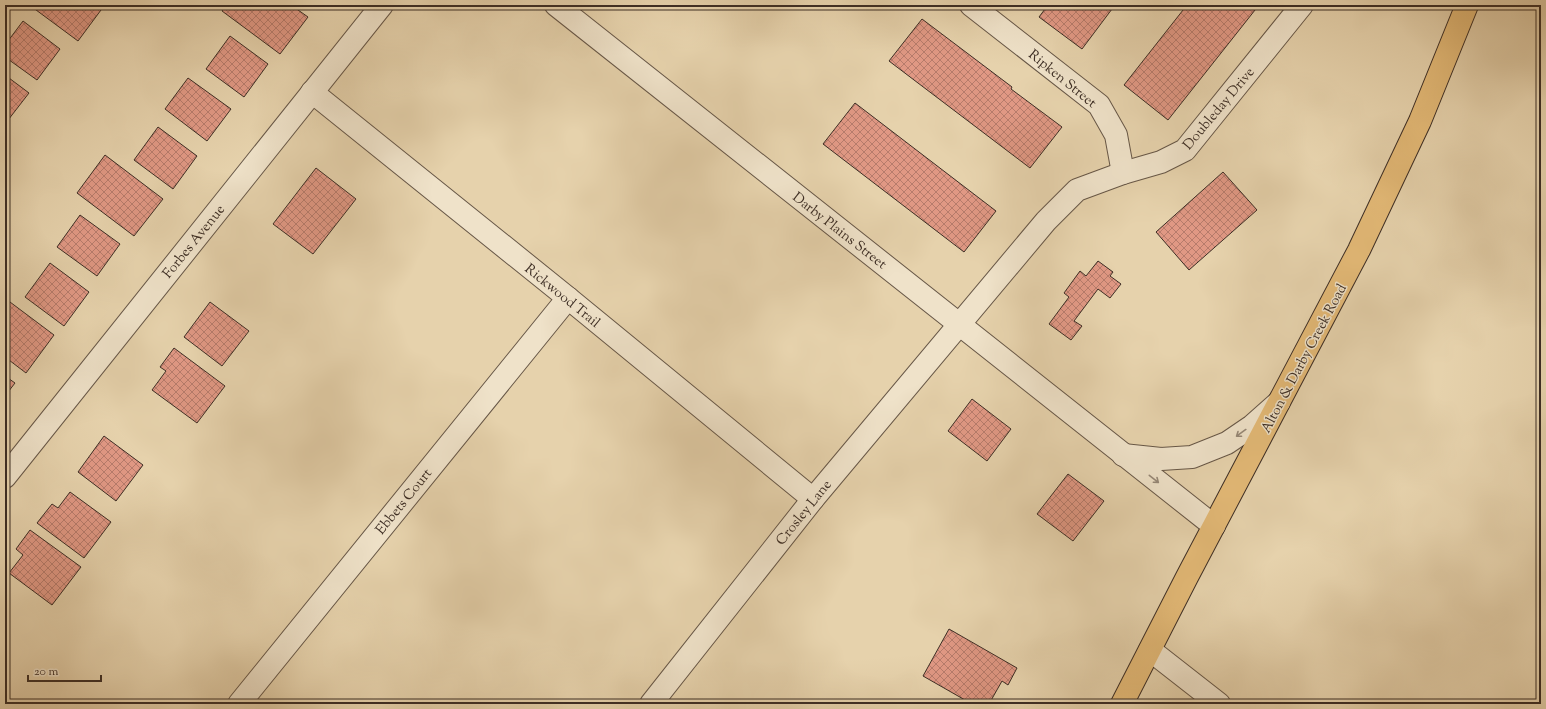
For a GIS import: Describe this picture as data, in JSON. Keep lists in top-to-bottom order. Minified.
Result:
{"streets":{"main road":["Alton & Darby Creek Road"],"street":["Ripken Street","Doubleday Drive","Darby Plains Street","Forbes Avenue","Rickwood Trail","Ebbets Court","Crosley Lane"]},"crossings":[["Ripken Street","Doubleday Drive"],["Doubleday Drive","Darby Plains Street"],["Doubleday Drive","Crosley Lane"],["Darby Plains Street","Alton & Darby Creek Road"],["Darby Plains Street","Crosley Lane"],["Forbes Avenue","Rickwood Trail"],["Rickwood Trail","Ebbets Court"],["Rickwood Trail","Crosley Lane"]],"scale_bar":"20 m"}
